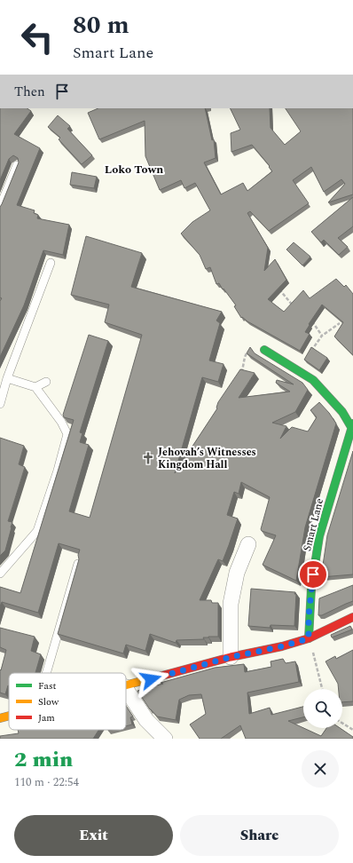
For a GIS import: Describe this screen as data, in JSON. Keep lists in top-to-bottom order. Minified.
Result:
{"streets":{"street":["Smart Lane"]},"districts":["Loko Town"],"places":{"church":["Jehovah’s Witnesses Kingdom Hall"]},"legend":["Fast","Slow","Jam"],"page":{"turn":["80 m","Smart Lane"],"then":"Then","heading":["2 min","110 m · 22:54"],"buttons":["Exit","Share"]}}
